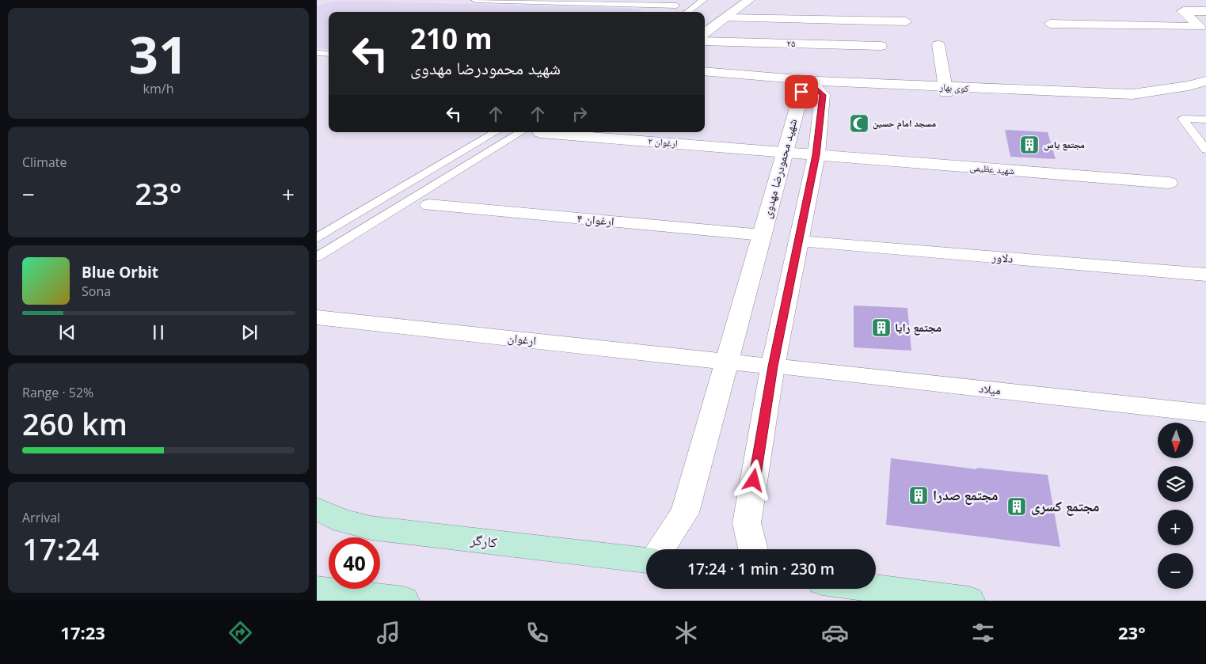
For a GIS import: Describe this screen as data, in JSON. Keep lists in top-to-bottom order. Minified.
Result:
{"streets":{"main road":["کارگر"],"street":["۲۵","کوی بهار","ارغوان ۲","شهید محمودرضا مهدوی","شهید عظیمی","ارغوان ۴","دلاور","ارغوان","میلاد"]},"crossings":[["کوی بهار","شهید محمودرضا مهدوی"],["ارغوان ۲","شهید محمودرضا مهدوی"],["ارغوان ۲","شهید عظیمی"],["شهید محمودرضا مهدوی","ارغوان ۴"],["شهید محمودرضا مهدوی","ارغوان"],["ارغوان","میلاد"]],"places":{"mosque":["مسجد امام حسین"],"building":["مجتمع یاس","مجتمع رایا","مجتمع صدرا","مجتمع کسری"]},"north":"bottom","page":{"tile":[["31","km/h"],"Climate",["Range · 52%","260 km"],["Arrival","17:24"]],"turn":["210 m","شهید محمودرضا مهدوی"],"heat":["−","23°","+"],"song":["Blue Orbit","Sona"],"map_buttons":["+","−"],"limit":"40","trip":"17:24 · 1 min · 230 m","tabs":["17:23","23°"]}}
